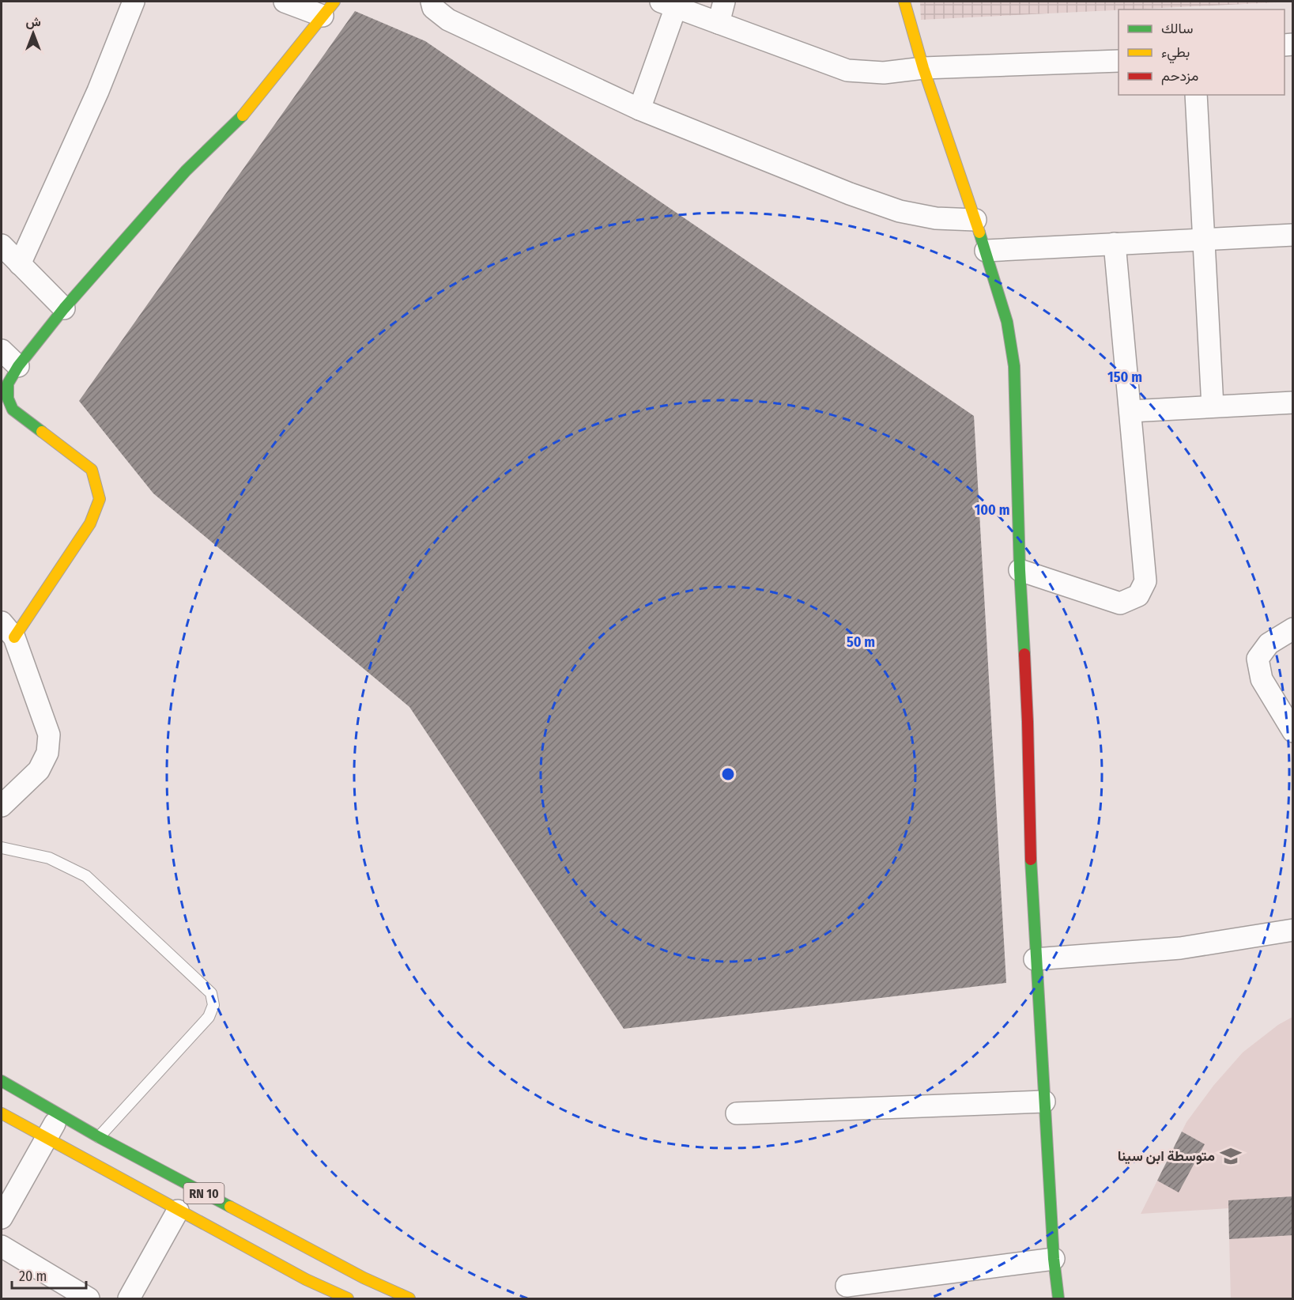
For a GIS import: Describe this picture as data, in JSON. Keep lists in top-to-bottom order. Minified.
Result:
{"streets":{"street":["RN 10"]},"places":{"school or university":["متوسطة ابن سينا"]},"legend":["سالك","بطيء","مزدحم"],"scale_bar":"20 m","north":"top","rings":["150 m","100 m","50 m"]}
